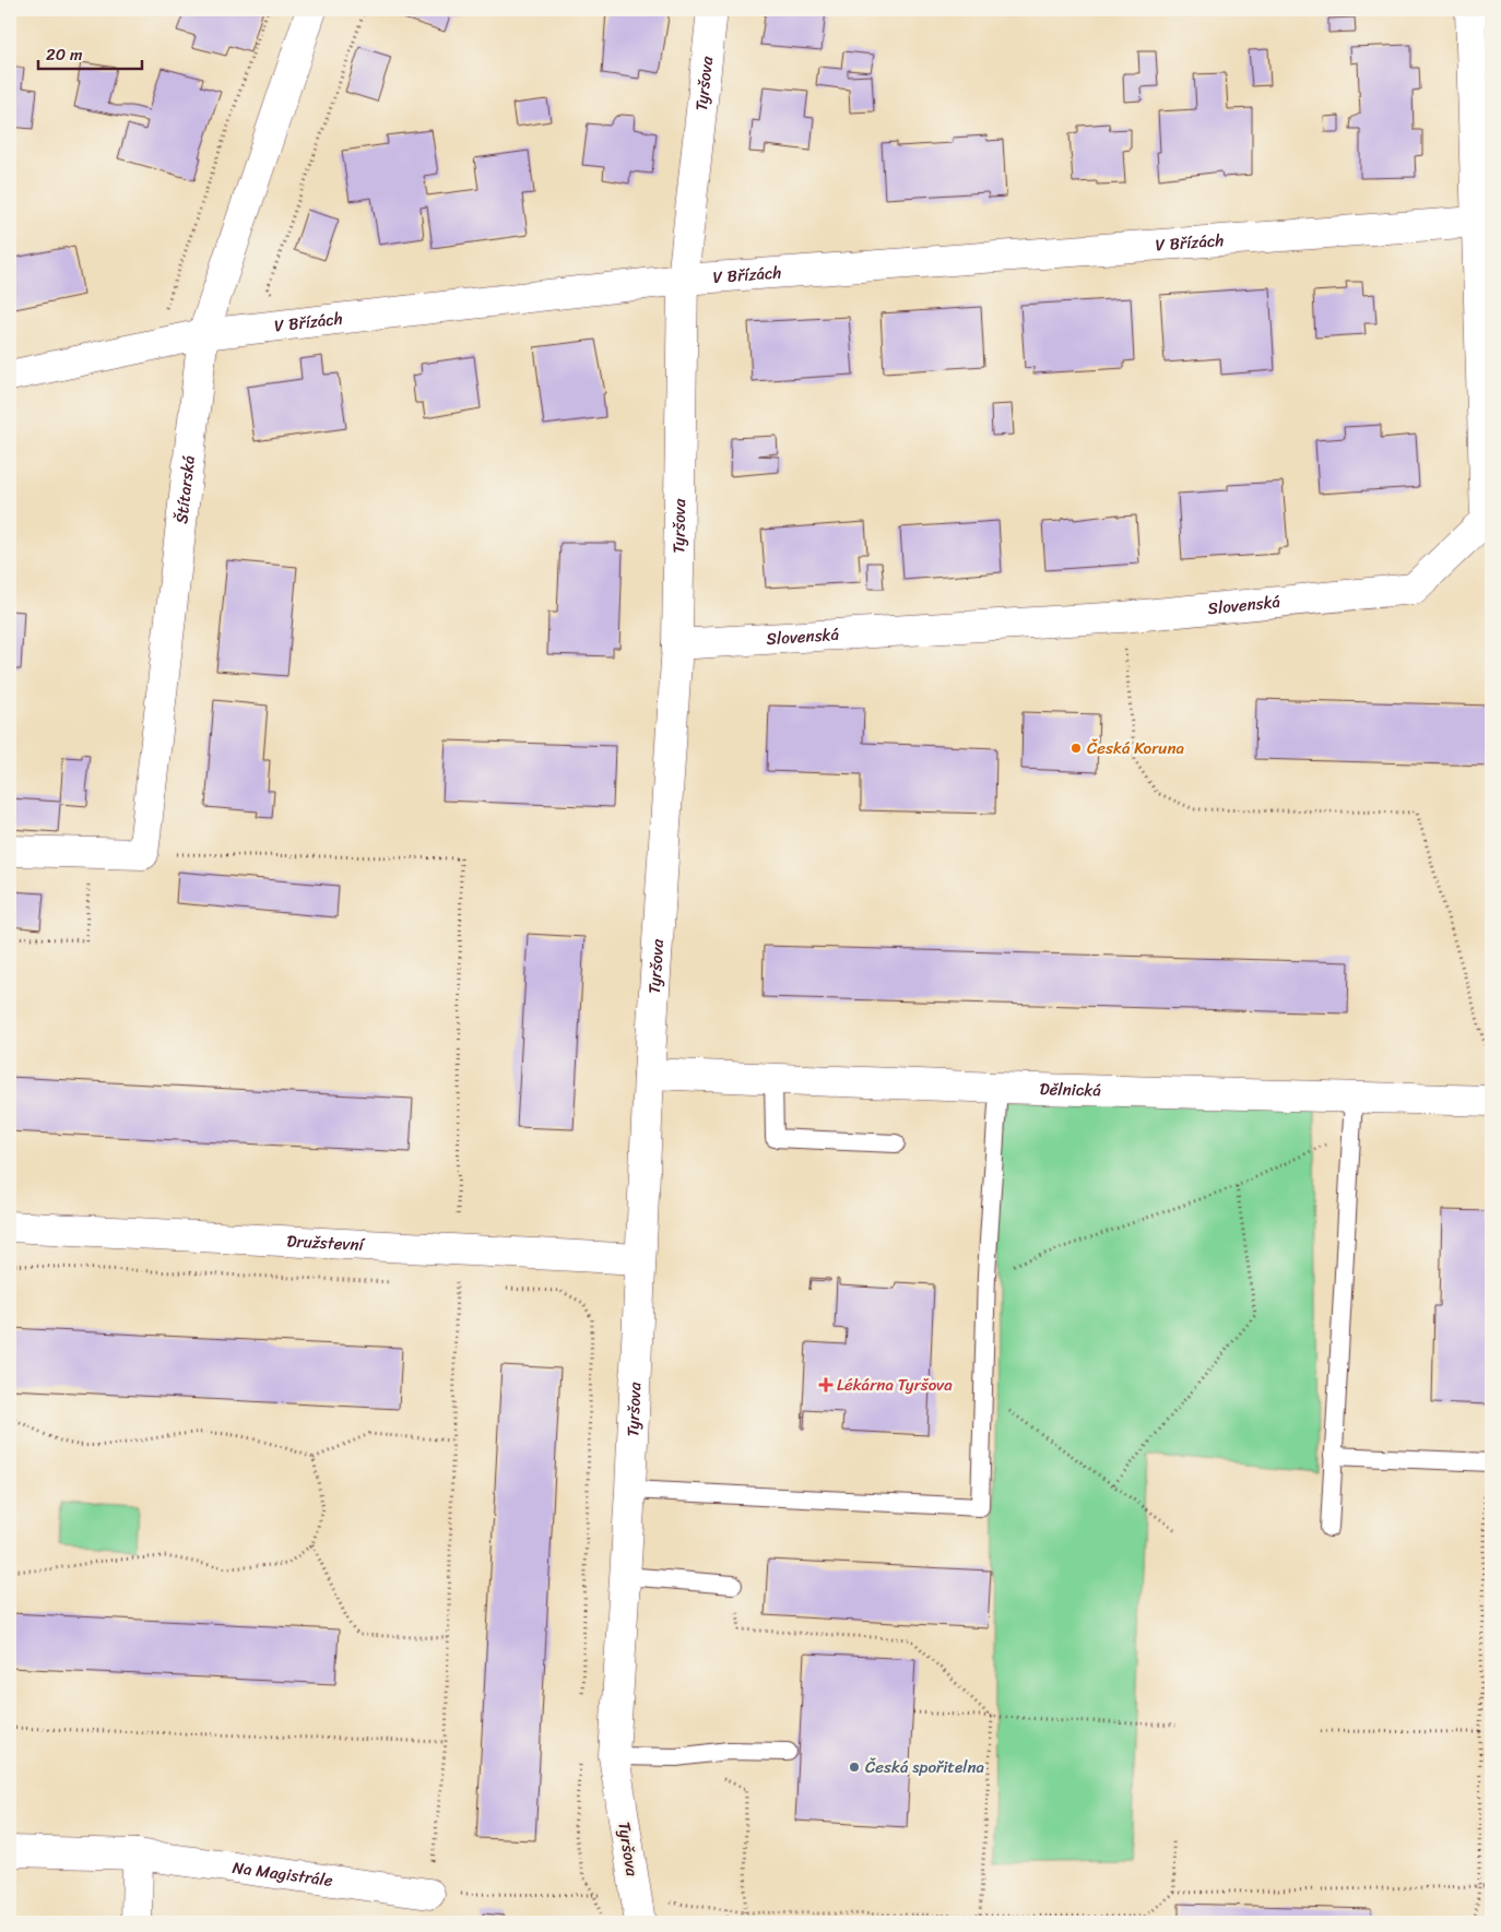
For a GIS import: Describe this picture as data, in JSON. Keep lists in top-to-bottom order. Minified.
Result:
{"streets":{"street":["Tyršova","V Břízách","Štítarská","Slovenská","Dělnická","Družstevní","Na Magistrále"]},"crossings":[["Tyršova","V Břízách"],["Tyršova","Slovenská"],["Tyršova","Dělnická"],["Tyršova","Družstevní"],["V Břízách","Štítarská"],["V Břízách","Slovenská"]],"places":{"other":["Česká Koruna","Česká spořitelna"],"health":["Lékárna Tyršova"]},"scale_bar":"20 m"}
